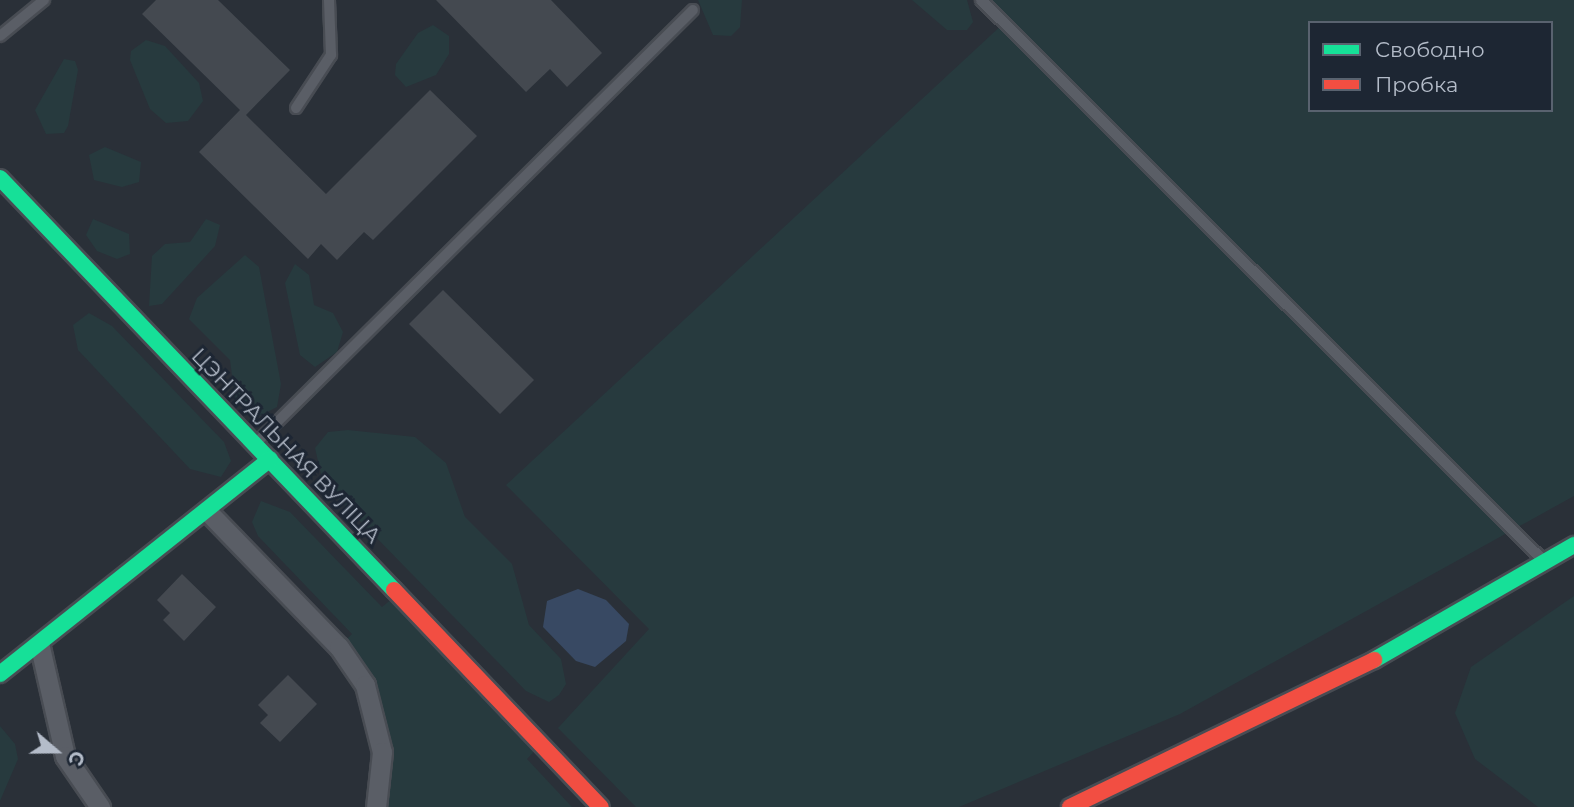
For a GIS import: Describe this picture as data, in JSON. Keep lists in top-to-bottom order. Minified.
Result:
{"streets":{"street":["ЦЭНТРАЛЬНАЯ ВУЛІЦА"]},"legend":["Свободно","Пробка"],"north":"right"}
